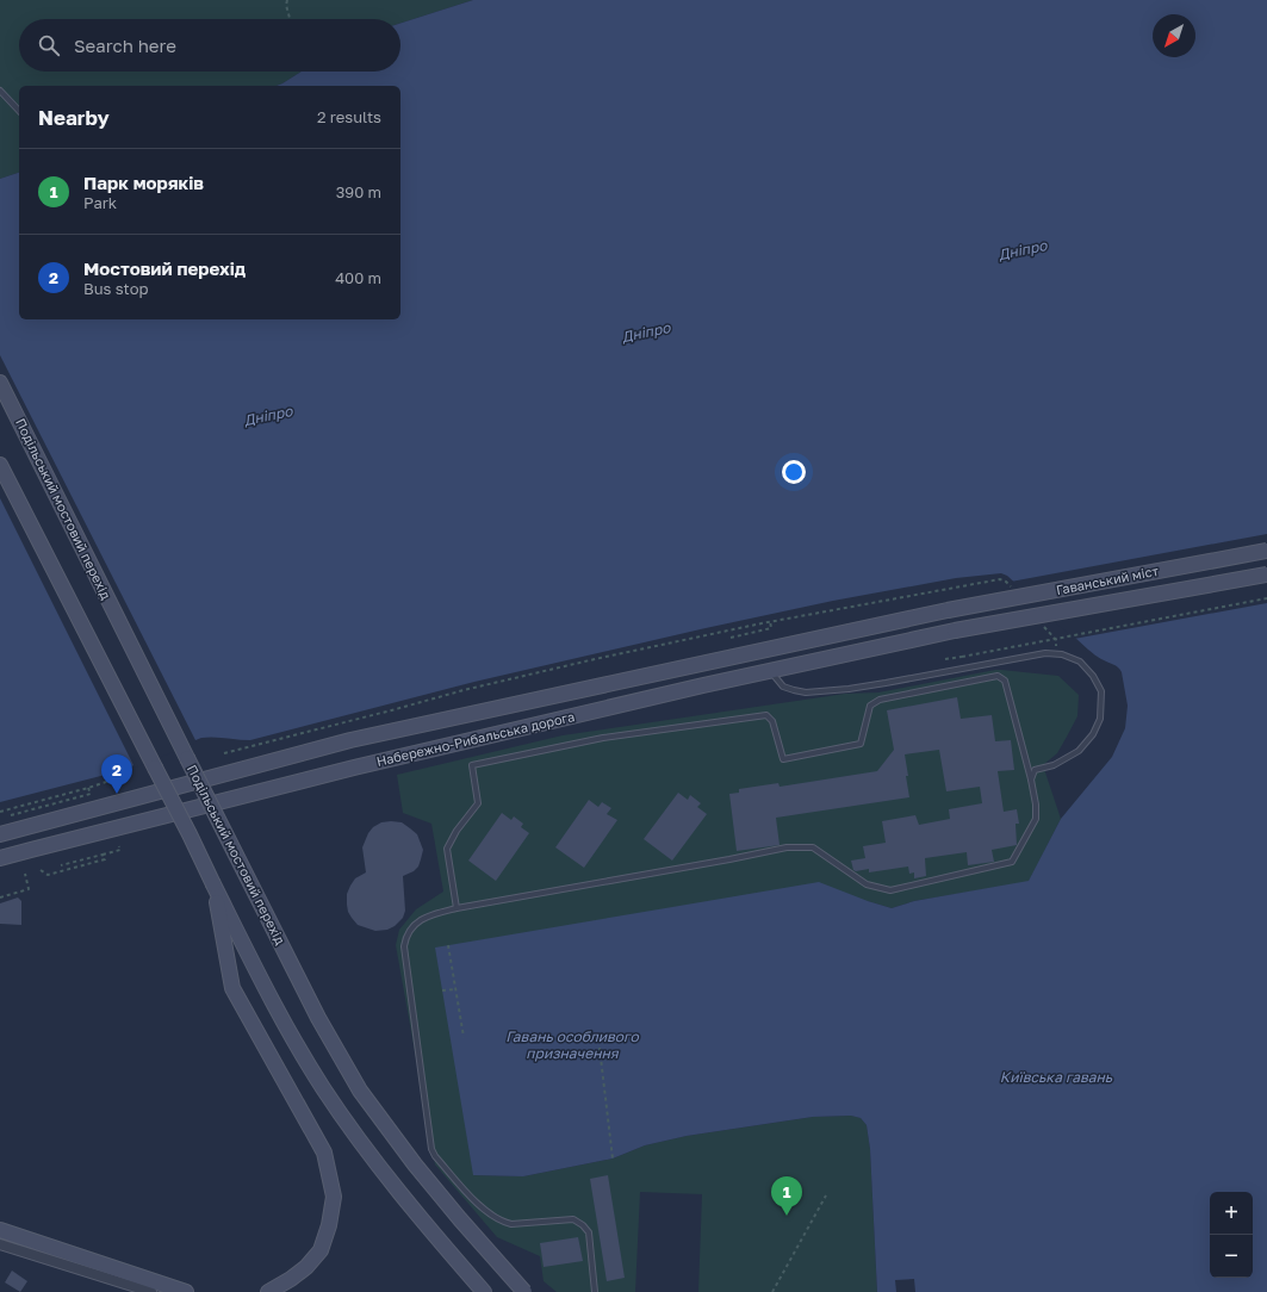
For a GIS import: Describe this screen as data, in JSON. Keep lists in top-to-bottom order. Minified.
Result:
{"streets":{"main road":["Подільський мостовий перехід","Гаванський міст","Набережно-Рибальська дорога"]},"crossings":[["Гаванський міст","Набережно-Рибальська дорога"]],"water":["Дніпро","Гавань особливого призначення","Київська гавань"],"north":"bottom left","page":{"search":"Search here","heading":["Nearby","2 results"],"list":[{"mark":"1","name":"Парк моряків","note":"Park","value":"390 m"},{"mark":"2","name":"Мостовий перехід","note":"Bus stop","value":"400 m"}],"pins":["2","1"],"map_buttons":["+","−"]}}
